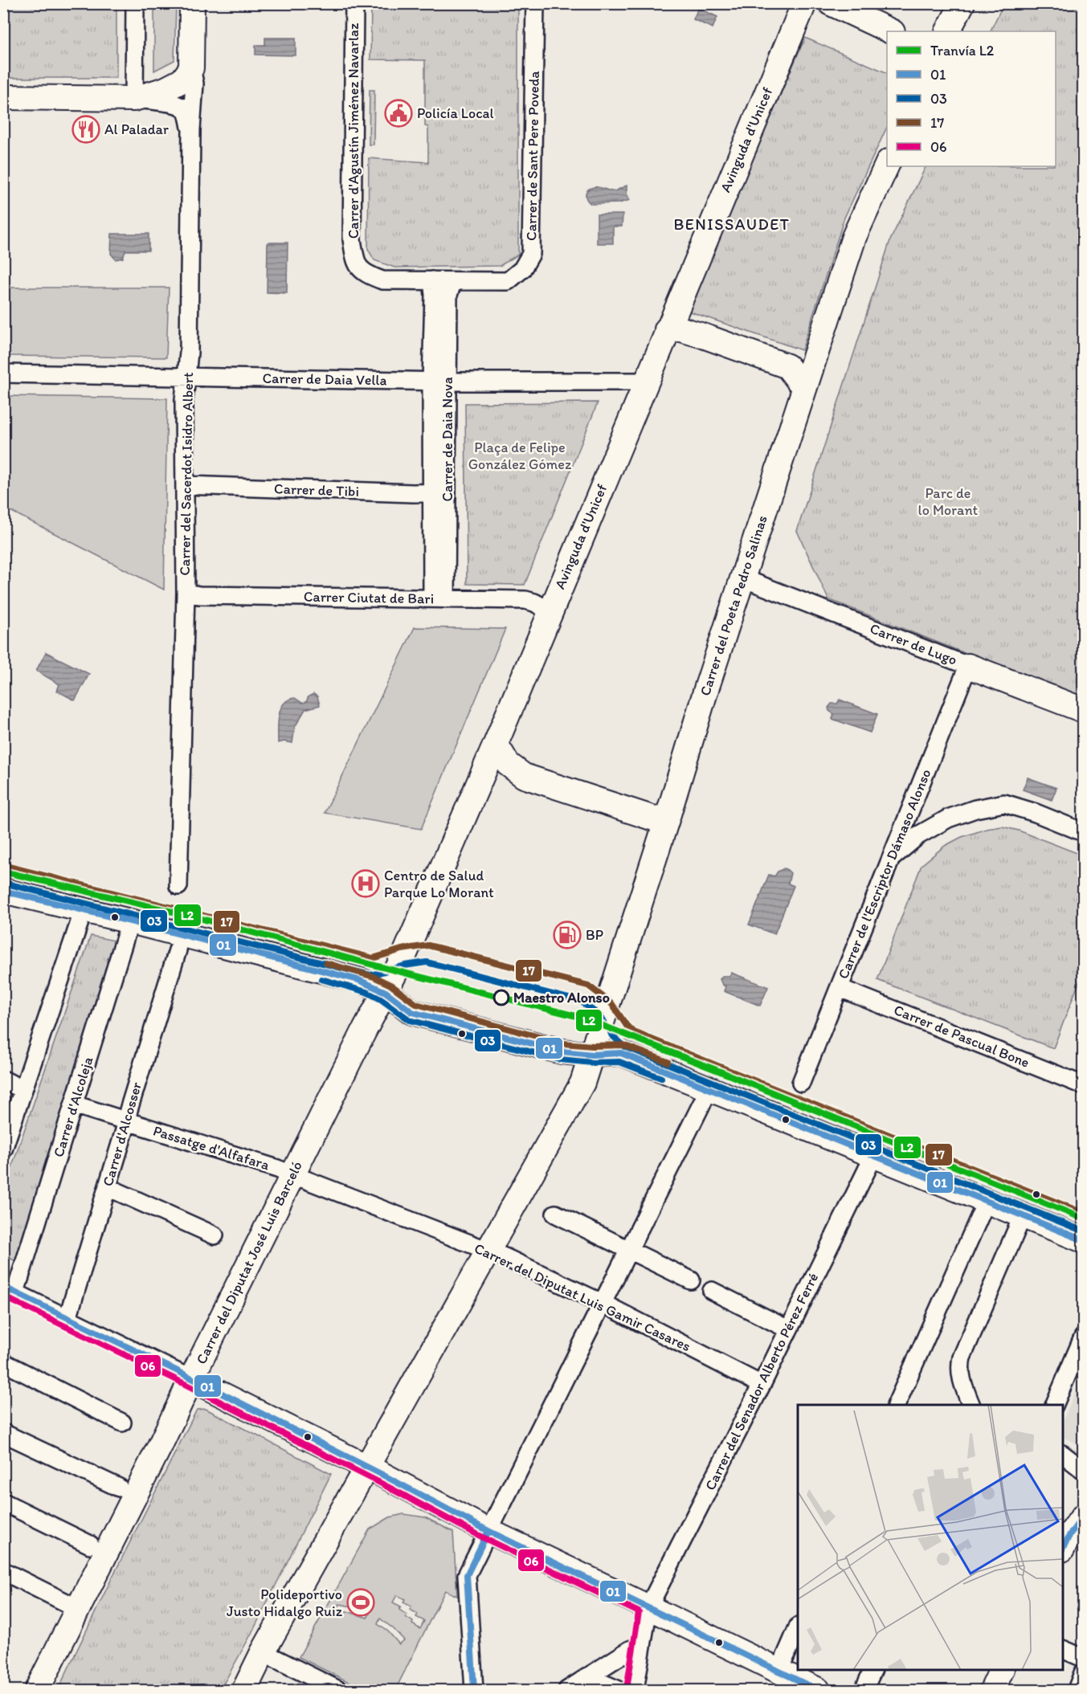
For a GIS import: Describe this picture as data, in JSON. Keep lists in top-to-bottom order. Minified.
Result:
{"streets":{"main road":["Avinguda d'Unicef","Carrer del Sacerdot Isidro Albert","Carrer del Poeta Pedro Salinas","Carrer de Lugo","Carrer del Diputat José Luis Barceló"],"street":["Carrer d'Agustín Jiménez Navarlaz","Carrer de Sant Pere Poveda","Carrer de Daia Vella","Carrer de Daia Nova","Carrer de Tibi","Carrer Ciutat de Bari","Carrer de l'Escriptor Dámaso Alonso","Carrer de Pascual Bone","Carrer d'Alcoleja","Carrer d'Alcosser","Passatge d'Alfafara","Carrer del Diputat Luis Gamir Casares","Carrer del Senador Alberto Pérez Ferré"]},"crossings":[["Carrer d'Agustín Jiménez Navarlaz","Carrer de Sant Pere Poveda"],["Carrer d'Agustín Jiménez Navarlaz","Carrer de Daia Nova"],["Avinguda d'Unicef","Carrer de Daia Vella"],["Avinguda d'Unicef","Carrer Ciutat de Bari"],["Avinguda d'Unicef","Carrer del Diputat José Luis Barceló"],["Carrer de Sant Pere Poveda","Carrer de Daia Nova"],["Carrer de Daia Vella","Carrer de Daia Nova"],["Carrer de Daia Vella","Carrer del Sacerdot Isidro Albert"],["Carrer de Daia Nova","Carrer de Tibi"],["Carrer de Daia Nova","Carrer Ciutat de Bari"],["Carrer del Sacerdot Isidro Albert","Carrer de Tibi"],["Carrer del Sacerdot Isidro Albert","Carrer Ciutat de Bari"],["Carrer del Poeta Pedro Salinas","Carrer de Lugo"],["Carrer del Poeta Pedro Salinas","Carrer del Diputat Luis Gamir Casares"],["Carrer de Lugo","Carrer de l'Escriptor Dámaso Alonso"],["Carrer de l'Escriptor Dámaso Alonso","Carrer de Pascual Bone"],["Carrer d'Alcoleja","Passatge d'Alfafara"],["Carrer d'Alcosser","Passatge d'Alfafara"],["Passatge d'Alfafara","Carrer del Diputat José Luis Barceló"],["Passatge d'Alfafara","Carrer del Diputat Luis Gamir Casares"],["Carrer del Diputat José Luis Barceló","Carrer del Diputat Luis Gamir Casares"],["Carrer del Diputat Luis Gamir Casares","Carrer del Senador Alberto Pérez Ferré"]],"districts":["BENISSAUDET"],"parks":["Plaça de Felipe González Gómez","Parc de lo Morant"],"places":{"public building":["Policía Local"],"restaurant":["Al Paladar"],"hospital":["Centro de Salud Parque Lo Morant"],"fuel station":["BP"],"other":["Maestro Alonso"],"sports":["Polideportivo Justo Hidalgo Ruiz"]},"lines":["transit line 17","tram line L2","transit line 03","transit line 01","transit line 06"],"legend":["Tranvía L2","01","03","17","06"]}
